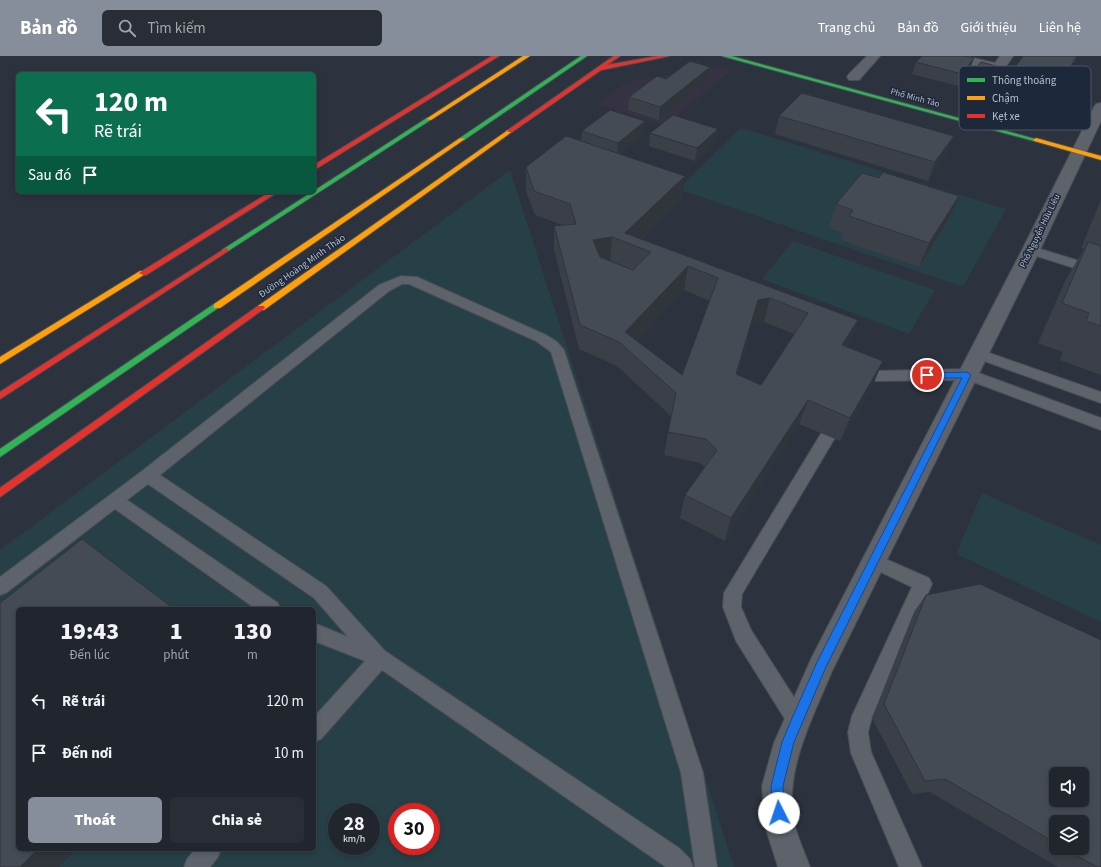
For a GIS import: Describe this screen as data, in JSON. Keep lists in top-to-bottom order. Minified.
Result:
{"streets":{"main road":["Phố Minh Tảo","Đường Hoàng Minh Thảo"],"street":["Phố Nguyễn Hữu Liêu"]},"crossings":[["Phố Minh Tảo","Phố Nguyễn Hữu Liêu"]],"legend":["Thông thoáng","Chậm","Kẹt xe"],"page":{"header":"Bản đồ","search":"Tìm kiếm","nav":["Trang chủ","Bản đồ","Giới thiệu","Liên hệ"],"turn":["120 m","Rẽ trái"],"then":"Sau đó","eta":["19:43","Đến lúc","1","phút","130","m"],"list":[{"name":"Rẽ trái","value":"120 m"},{"name":"Đến nơi","value":"10 m"}],"buttons":["Thoát","Chia sẻ"],"speed":"28 km/h","limit":"30"}}
